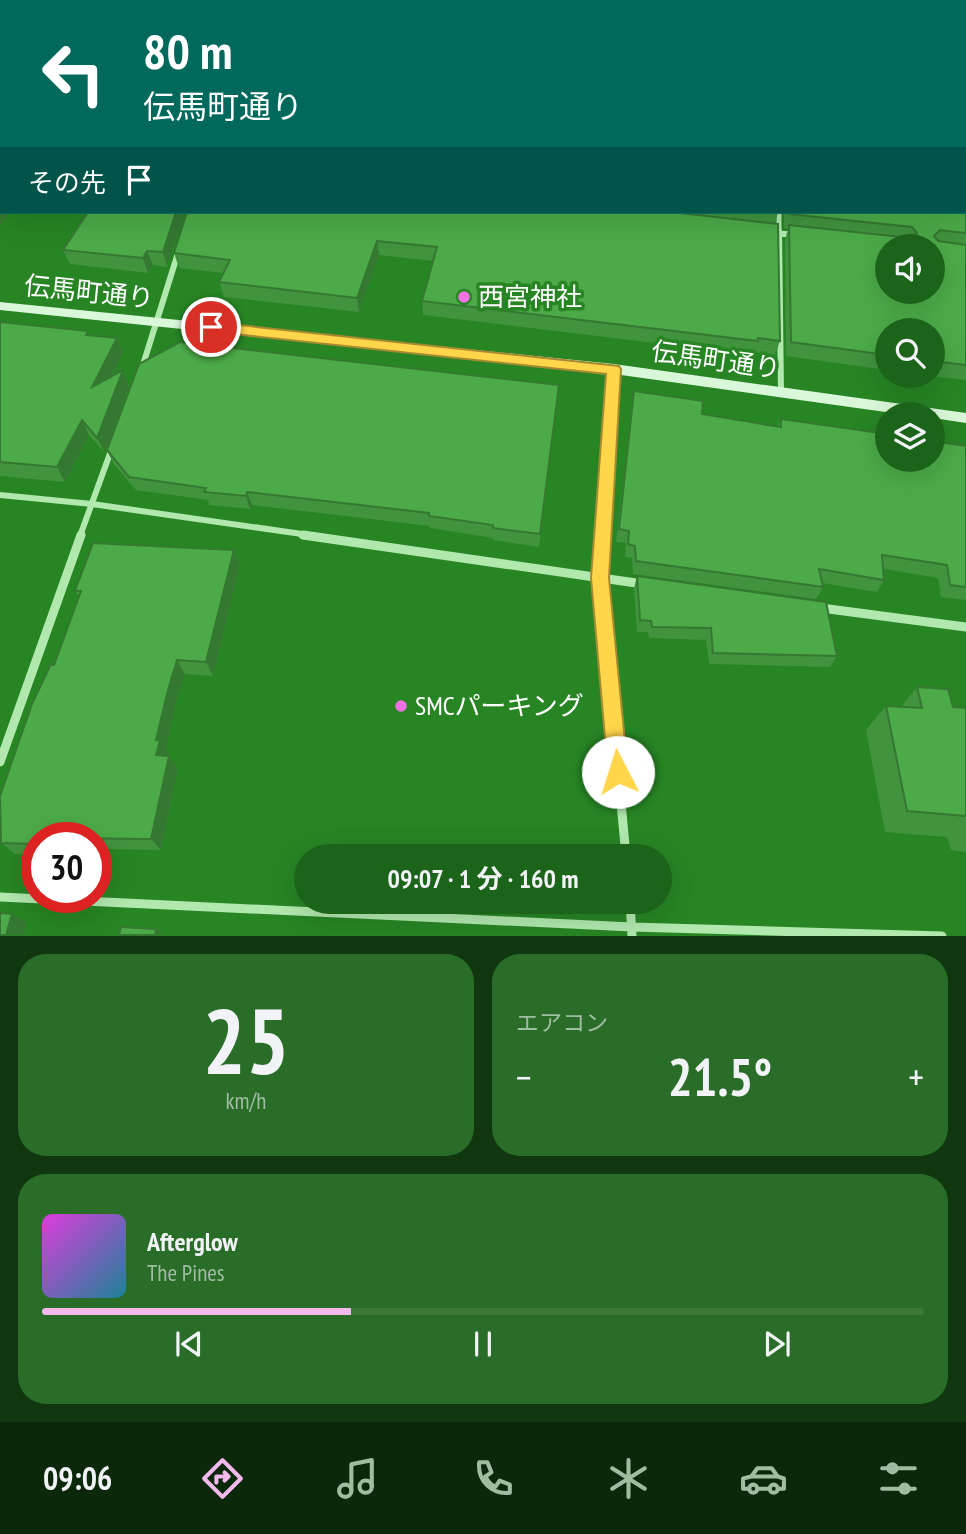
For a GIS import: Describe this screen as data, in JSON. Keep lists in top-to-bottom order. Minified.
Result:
{"streets":{"street":["伝馬町通り"]},"places":["西宮神社","SMCパーキング"],"page":{"turn":["80 m","伝馬町通り"],"then":"その先","limit":"30","trip":"09:07 · 1 分 · 160 m","tile":[["25","km/h"],"エアコン"],"heat":["−","21.5°","+"],"song":["Afterglow","The Pines"],"tabs":"09:06"}}
